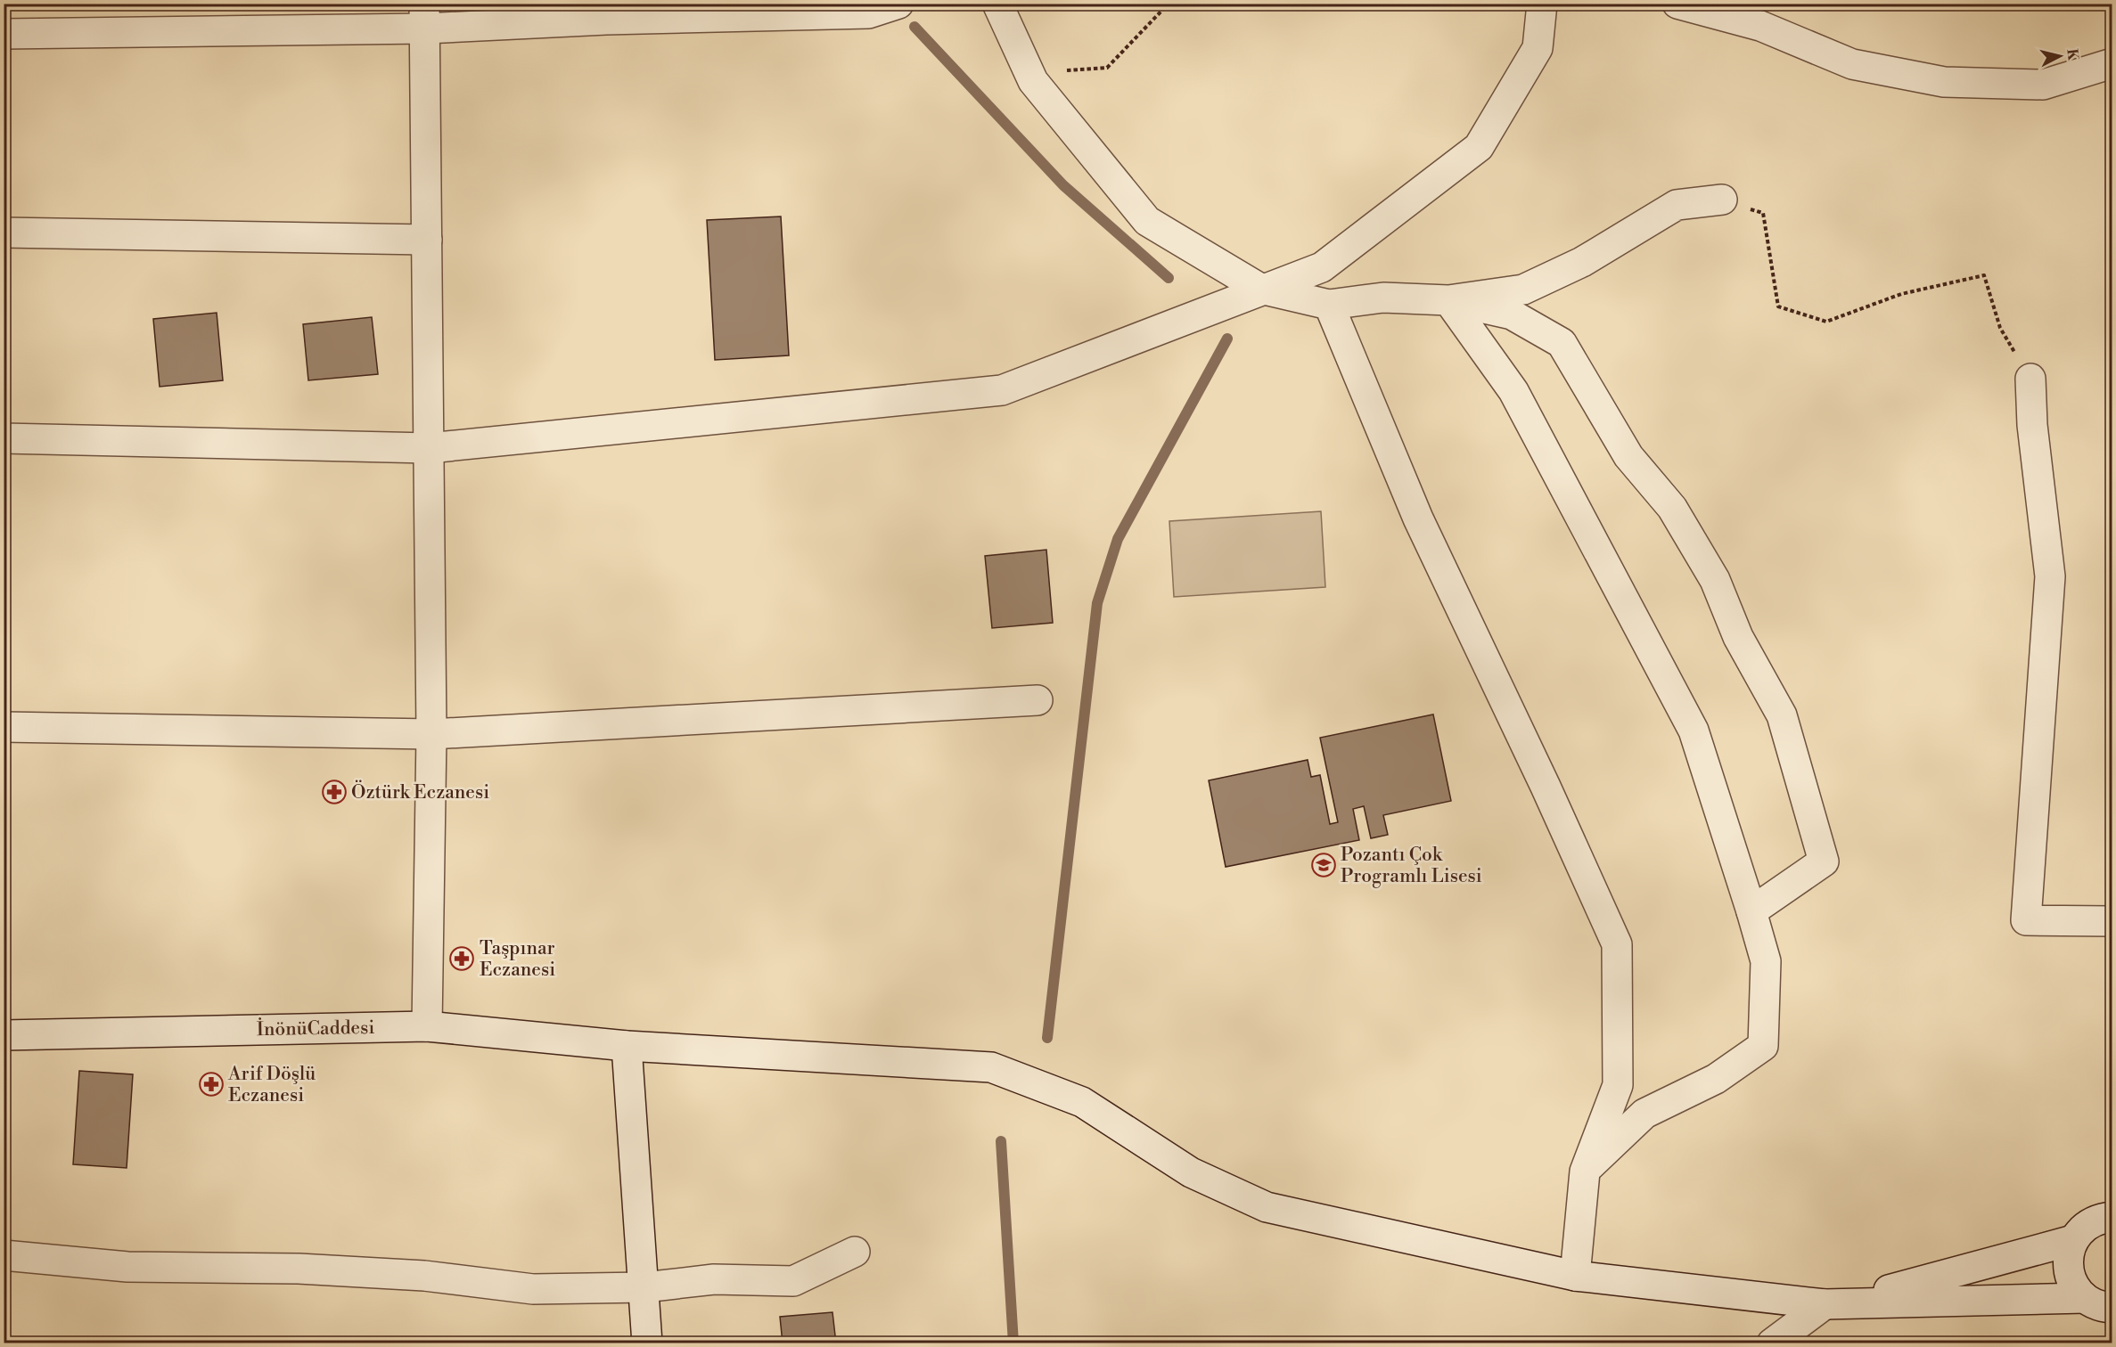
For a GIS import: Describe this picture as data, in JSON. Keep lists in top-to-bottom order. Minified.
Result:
{"streets":{"street":["İnönüCaddesi"]},"places":{"pharmacy":["Öztürk Eczanesi","Taşpınar Eczanesi","Arif Döşlü Eczanesi"],"school or university":["Pozantı Çok Programlı Lisesi"]},"north":"right"}
